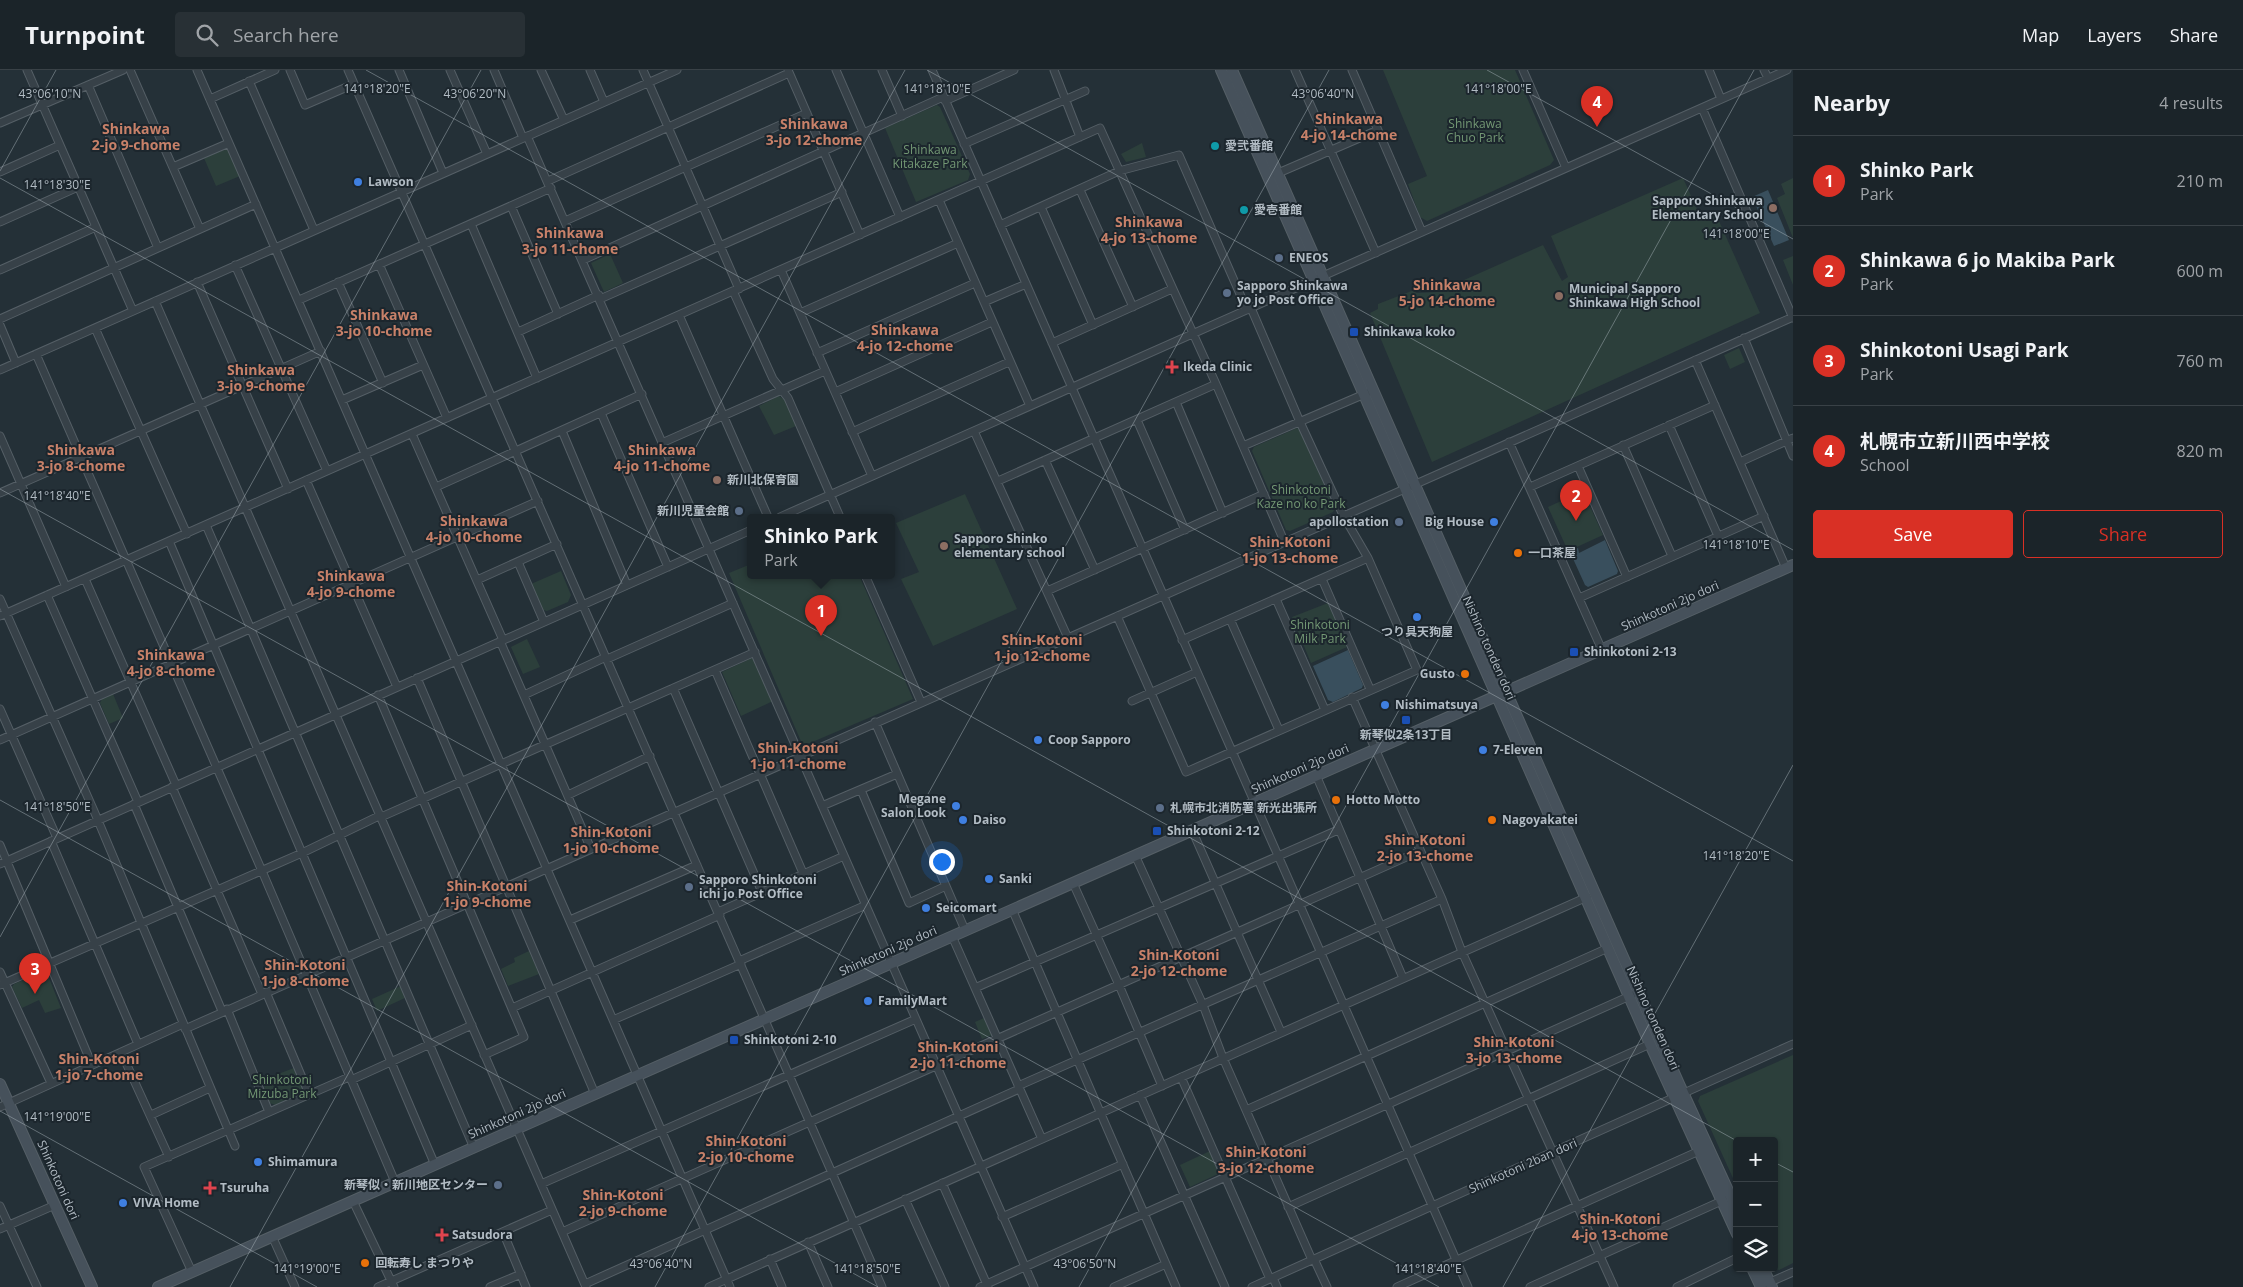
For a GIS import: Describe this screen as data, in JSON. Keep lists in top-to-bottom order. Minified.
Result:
{"streets":{"street":["Shinkotoni 2jo dori","Nishino tonden dori","Shinkotoni 2ban dori","Shinkotoni dori"]},"crossings":[["Shinkotoni 2jo dori","Nishino tonden dori"],["Nishino tonden dori","Shinkotoni 2ban dori"]],"districts":["Shinkawa 4-jo 14-chome","Shinkawa 3-jo 12-chome","Shinkawa 2-jo 9-chome","Shinkawa 4-jo 13-chome","Shinkawa 3-jo 11-chome","Shinkawa 5-jo 14-chome","Shinkawa 3-jo 10-chome","Shinkawa 4-jo 12-chome","Shinkawa 3-jo 9-chome","Shinkawa 3-jo 8-chome","Shinkawa 4-jo 11-chome","Shinkawa 4-jo 10-chome","Shin-Kotoni 1-jo 13-chome","Shinkawa 4-jo 9-chome","Shin-Kotoni 1-jo 12-chome","Shinkawa 4-jo 8-chome","Shin-Kotoni 1-jo 11-chome","Shin-Kotoni 1-jo 10-chome","Shin-Kotoni 2-jo 13-chome","Shin-Kotoni 1-jo 9-chome","Shin-Kotoni 2-jo 12-chome","Shin-Kotoni 1-jo 8-chome","Shin-Kotoni 3-jo 13-chome","Shin-Kotoni 2-jo 11-chome","Shin-Kotoni 1-jo 7-chome","Shin-Kotoni 2-jo 10-chome","Shin-Kotoni 3-jo 12-chome","Shin-Kotoni 2-jo 9-chome","Shin-Kotoni 4-jo 13-chome"],"parks":["Shinkawa Chuo Park","Shinkawa Kitakaze Park","Shinkotoni Kaze no ko Park","Shinkotoni Milk Park","Shinkotoni Mizuba Park"],"places":{"other":["愛弐番館","Lawson","Sapporo Shinkawa Elementary School","愛壱番館","ENEOS","Sapporo Shinkawa yo jo Post Office","Municipal Sapporo Shinkawa High School","新川北保育園","新川児童会館","apollostation","Big House","Sapporo Shinko elementary school","一口茶屋","つり具天狗屋","Gusto","Nishimatsuya","Coop Sapporo","7-Eleven","Hotto Motto","Megane Salon Look","札幌市北消防署 新光出張所","Daiso","Nagoyakatei","Sanki","Sapporo Shinkotoni ichi jo Post Office","Seicomart","FamilyMart","Shimamura","新琴似・新川地区センター","VIVA Home","回転寿し まつりや"],"transit":["Shinkawa koko","Shinkotoni 2-13","新琴似2条13丁目","Shinkotoni 2-12","Shinkotoni 2-10"],"health":["Ikeda Clinic","Tsuruha","Satsudora"]},"page":{"header":"Turnpoint","search":"Search here","nav":["Map","Layers","Share"],"heading":["Nearby","4 results"],"pins":["4","2","1","3"],"list":[{"mark":"1","name":"Shinko Park","note":"Park","value":"210 m"},{"mark":"2","name":"Shinkawa 6 jo Makiba Park","note":"Park","value":"600 m"},{"mark":"3","name":"Shinkotoni Usagi Park","note":"Park","value":"760 m"},{"mark":"4","name":"札幌市立新川西中学校","note":"School","value":"820 m"}],"buttons":["Save","Share"],"popup":["Shinko Park","Park"],"map_buttons":["+","−"]},"coordinates":["141°18'20\"E","141°18'10\"E","141°18'00\"E","43°06'10\"N","43°06'20\"N","43°06'40\"N","141°18'30\"E","141°18'40\"E","141°18'50\"E","141°19'00\"E","43°06'50\"N"]}
